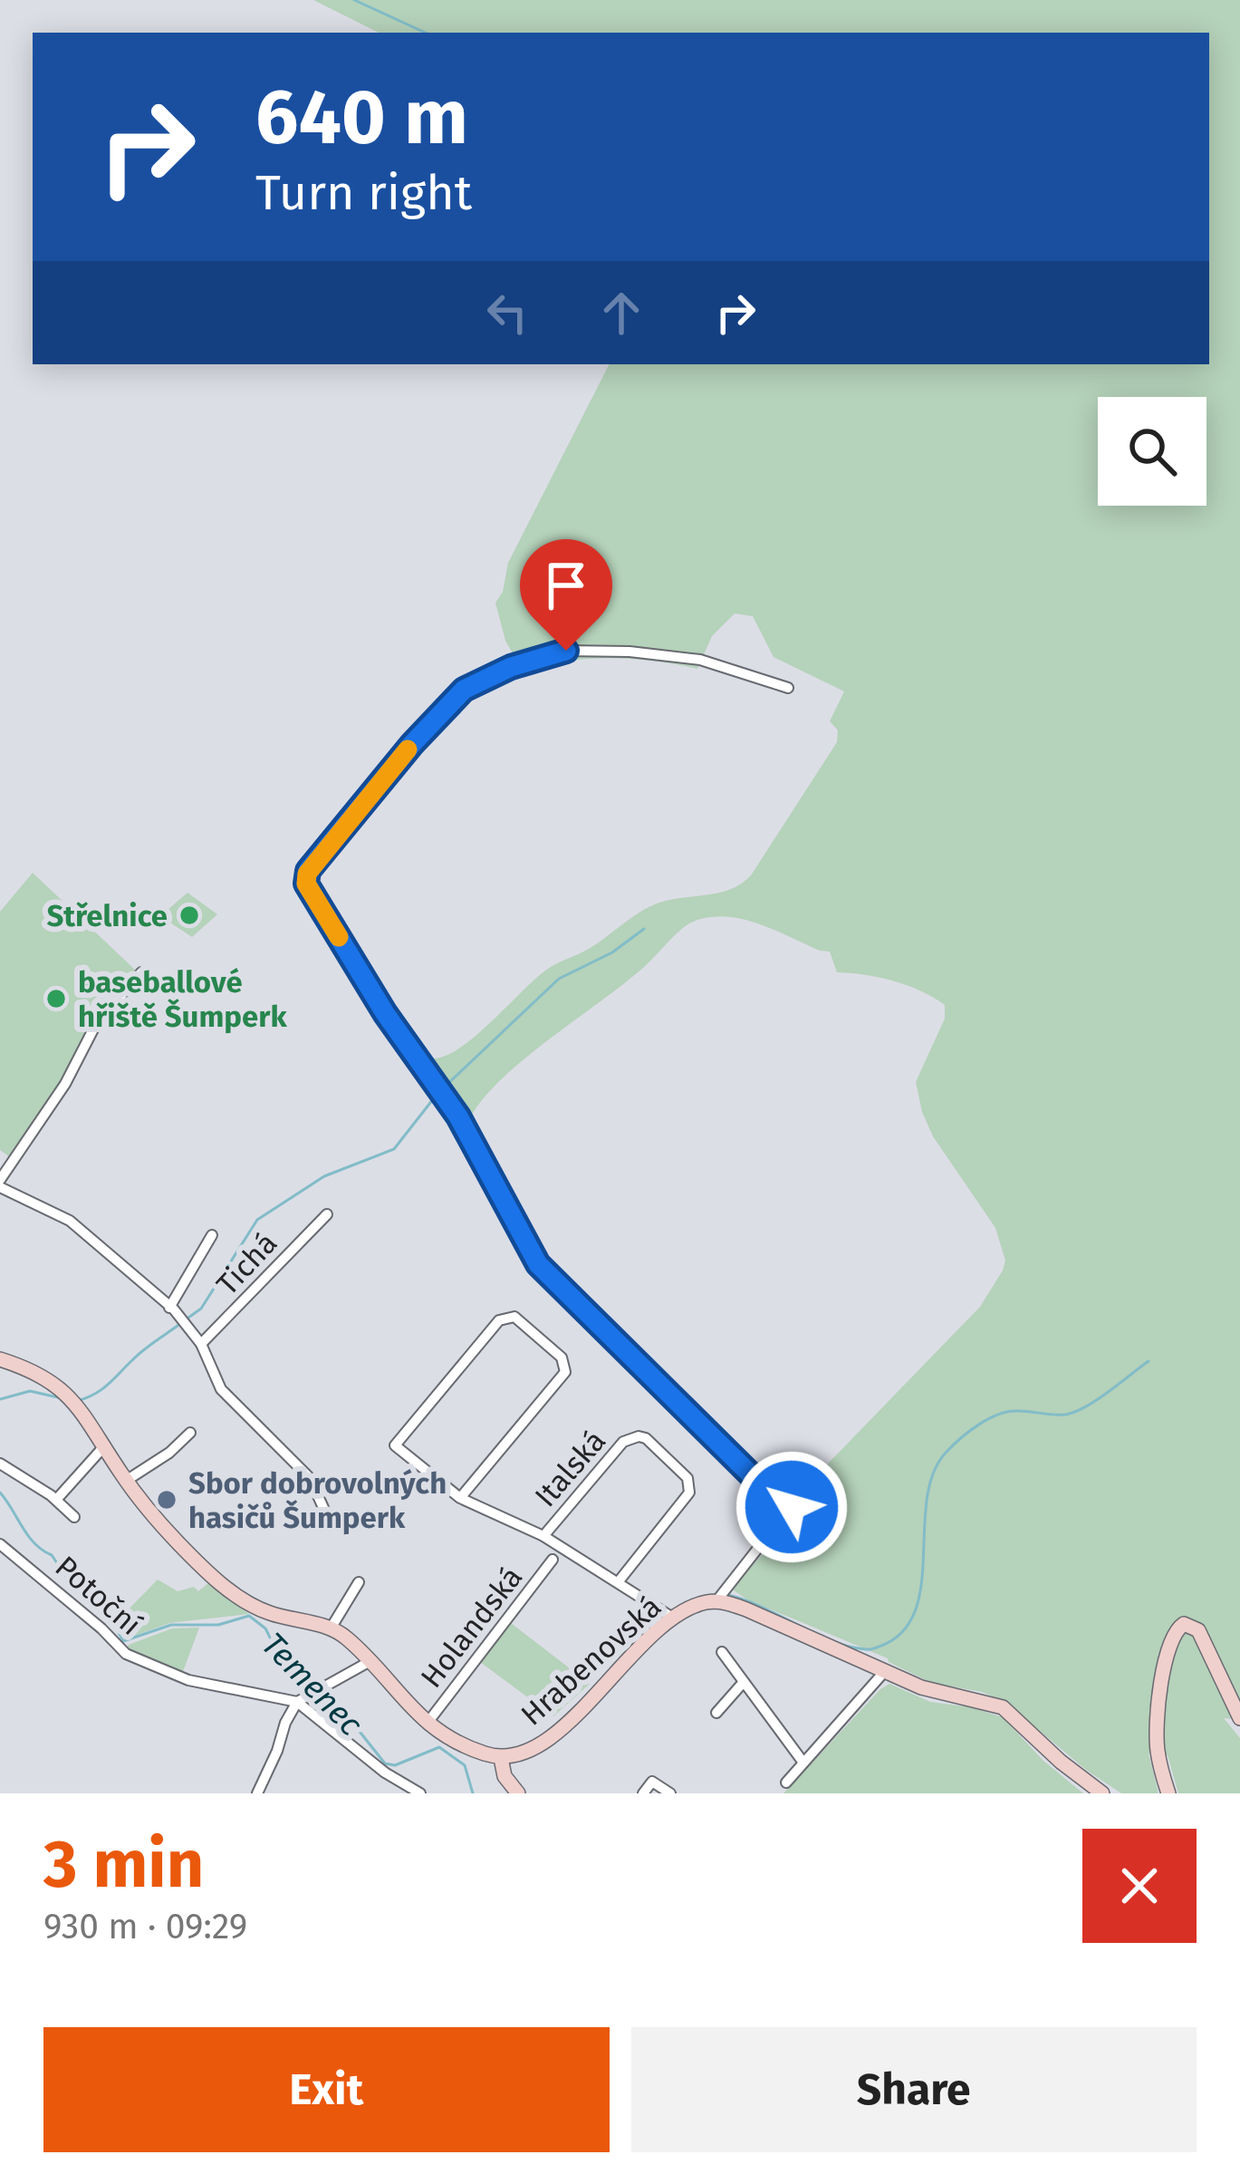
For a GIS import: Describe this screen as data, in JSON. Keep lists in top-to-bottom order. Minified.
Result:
{"streets":{"street":["Tichá","Italská","Potoční","Holandská","Hrabenovská"]},"water":["Temenec"],"places":["Střelnice","baseballové hřiště Šumperk","Sbor dobrovolných hasičů Šumperk"],"page":{"turn":["640 m","Turn right"],"heading":["3 min","930 m · 09:29"],"buttons":["Exit","Share"]}}
